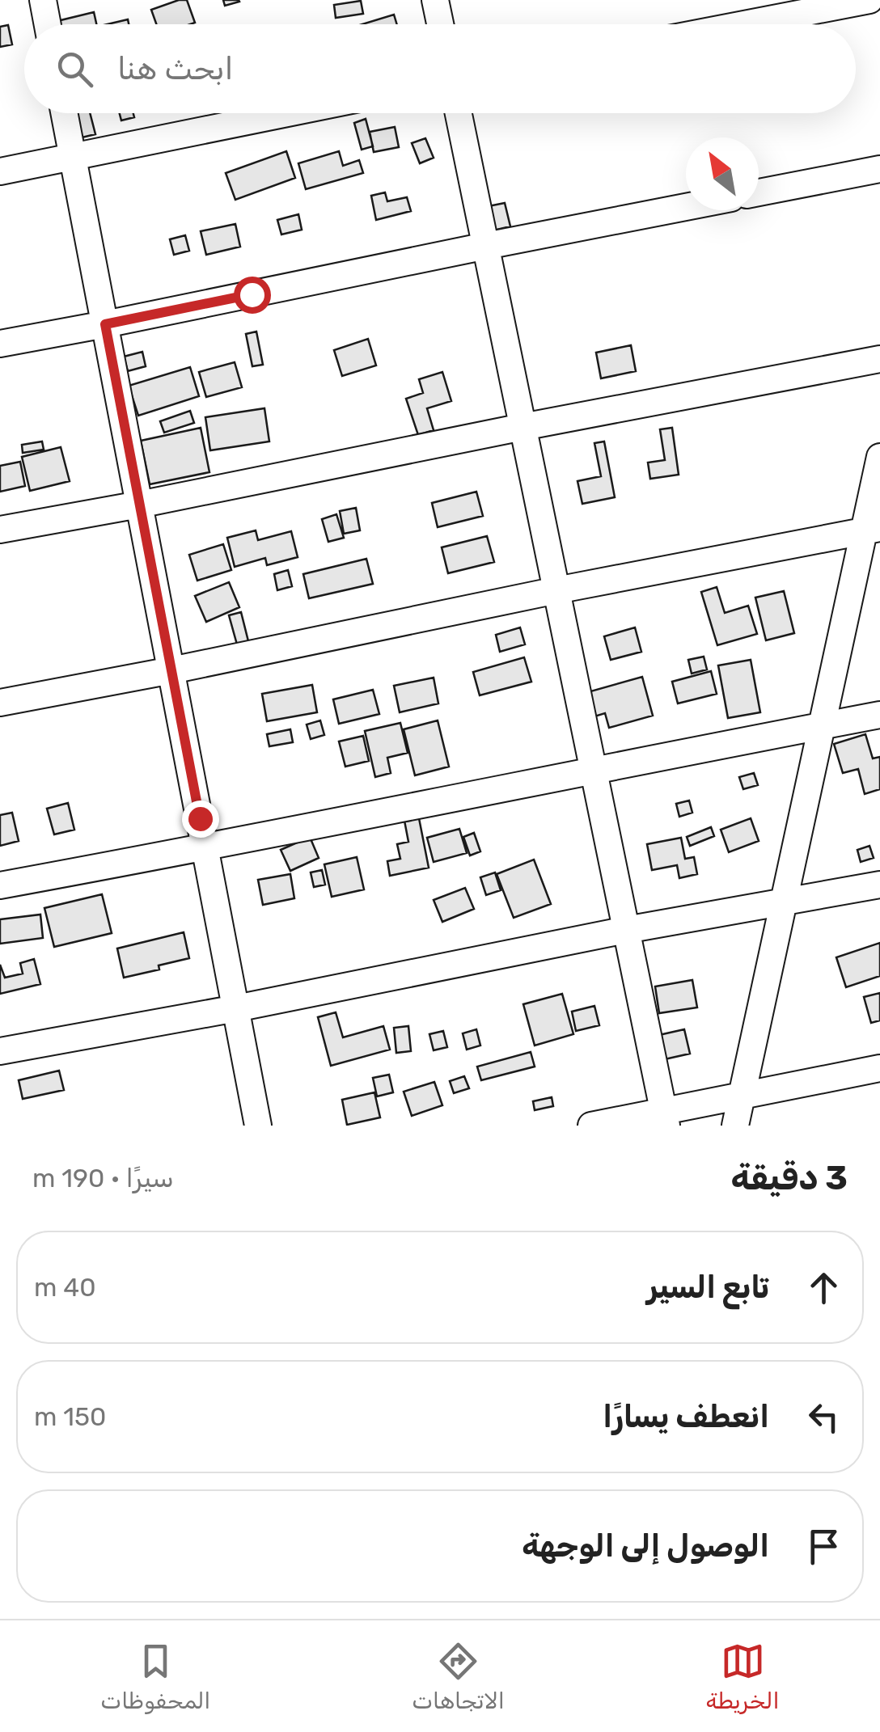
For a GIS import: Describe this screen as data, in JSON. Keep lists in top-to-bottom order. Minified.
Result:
{"north":"top left","page":{"search":"ابحث هنا","heading":["3 دقيقة","سيرًا · 190 m"],"list":[["تابع السير","40 m"],["انعطف يسارًا","150 m"],"الوصول إلى الوجهة"],"nav":["الخريطة","الاتجاهات","المحفوظات"]}}
